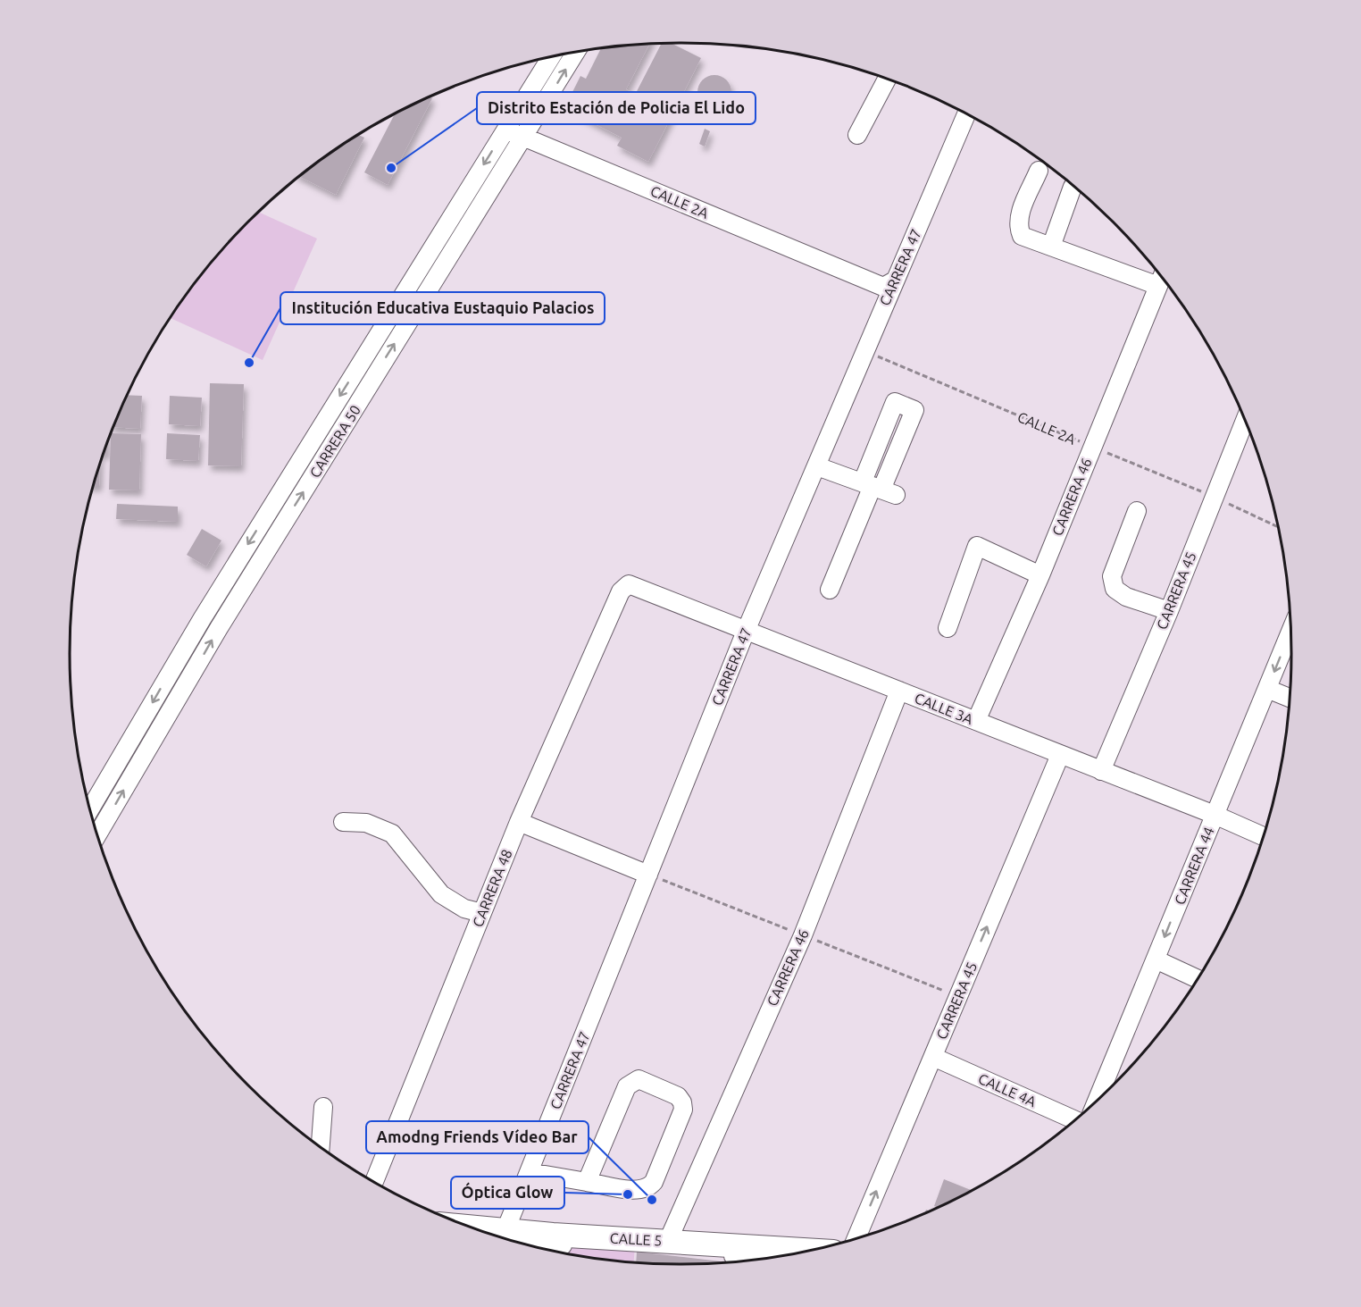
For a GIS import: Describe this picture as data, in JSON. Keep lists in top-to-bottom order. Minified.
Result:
{"streets":{"main road":["CALLE 5"],"street":["CALLE 2A","CARRERA 47","CARRERA 50","CARRERA 46","CARRERA 45","CALLE 3A","CARRERA 44","CARRERA 48","CALLE 4A"]},"crossings":[["CALLE 2A","CARRERA 47"],["CALLE 2A","CARRERA 50"],["CALLE 2A","CARRERA 46"],["CALLE 2A","CARRERA 45"],["CARRERA 47","CALLE 3A"],["CARRERA 47","CALLE 5"],["CARRERA 46","CALLE 3A"],["CARRERA 46","CALLE 5"],["CARRERA 45","CALLE 3A"],["CARRERA 45","CALLE 4A"],["CALLE 3A","CARRERA 44"],["CALLE 3A","CARRERA 48"]],"one_way":["CARRERA 45","CARRERA 44"],"places":["Distrito Estación de Policia El Lido","Institución Educativa Eustaquio Palacios","Óptica Glow","Amodng Friends Vídeo Bar"]}
